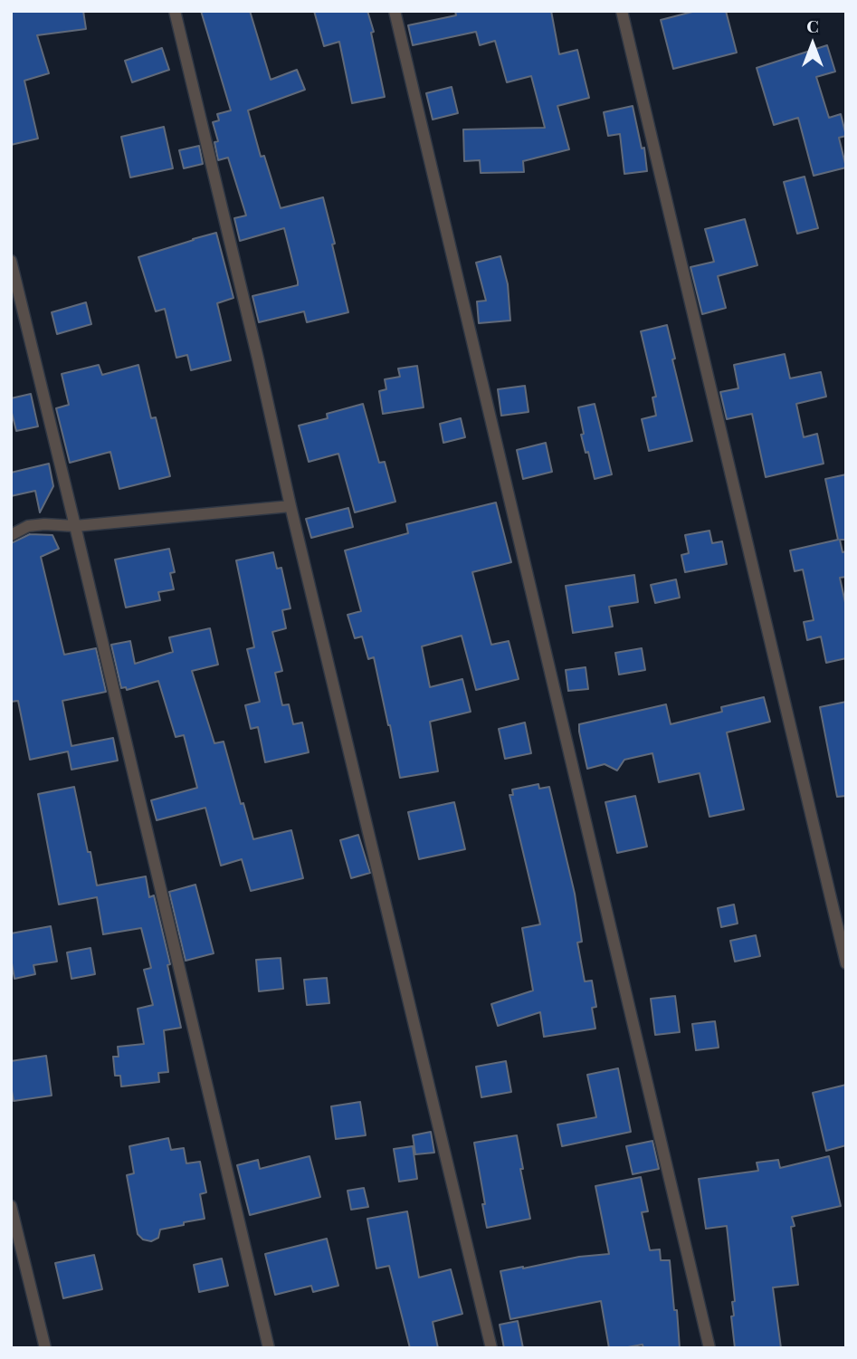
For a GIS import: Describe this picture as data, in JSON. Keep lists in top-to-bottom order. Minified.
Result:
{"north":"top"}
